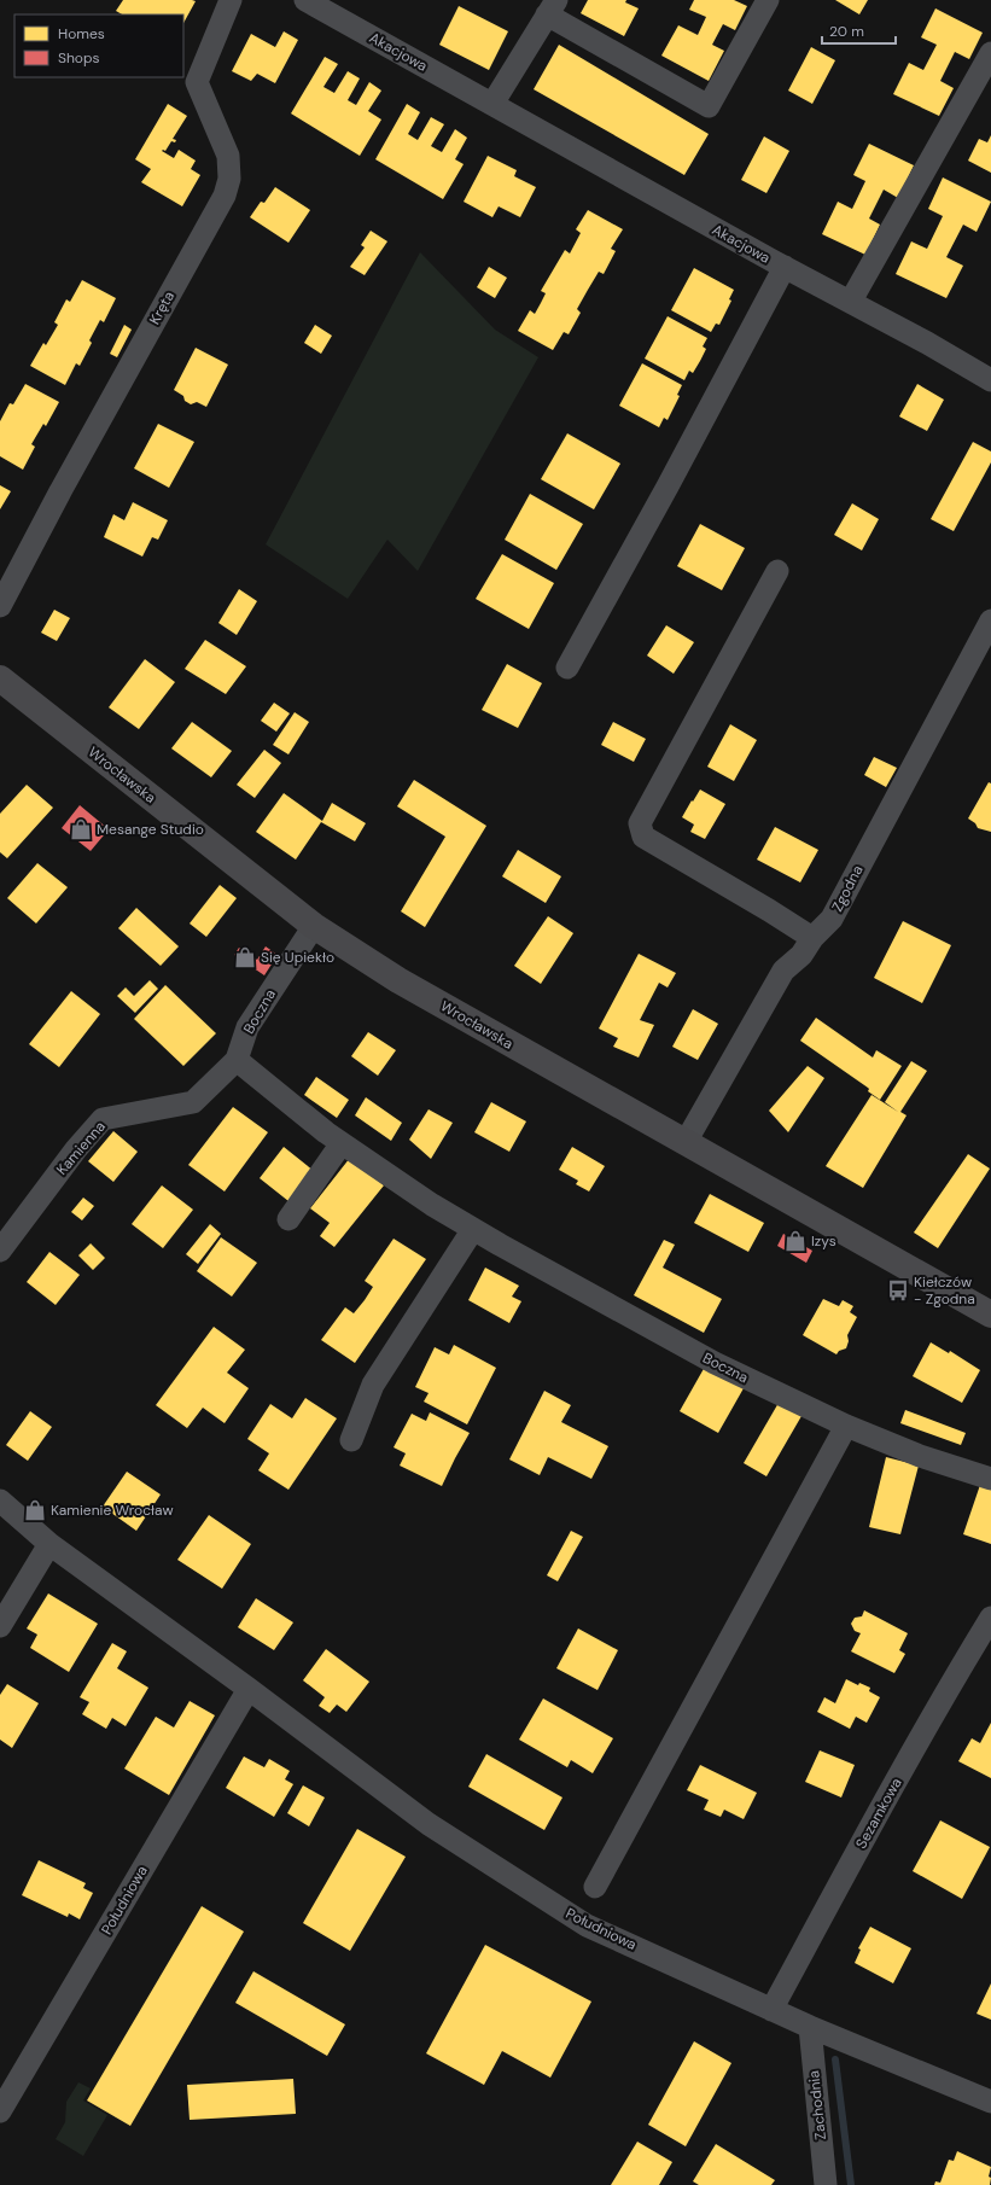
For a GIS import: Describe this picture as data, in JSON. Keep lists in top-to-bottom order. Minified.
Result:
{"streets":{"street":["Akacjowa","Kręta","Wrocławska","Zgodna","Boczna","Kamienna","Sezamkowa","Południowa","Zachodnia"]},"crossings":[["Wrocławska","Zgodna"],["Wrocławska","Boczna"],["Boczna","Kamienna"],["Sezamkowa","Południowa"],["Południowa","Zachodnia"]],"places":{"shop":["Mesange Studio","Się Upiekło","Izys","Kamienie Wrocław"],"bus stop":["Kiełczów - Zgodna"]},"legend":["Homes","Shops"],"scale_bar":"20 m"}
